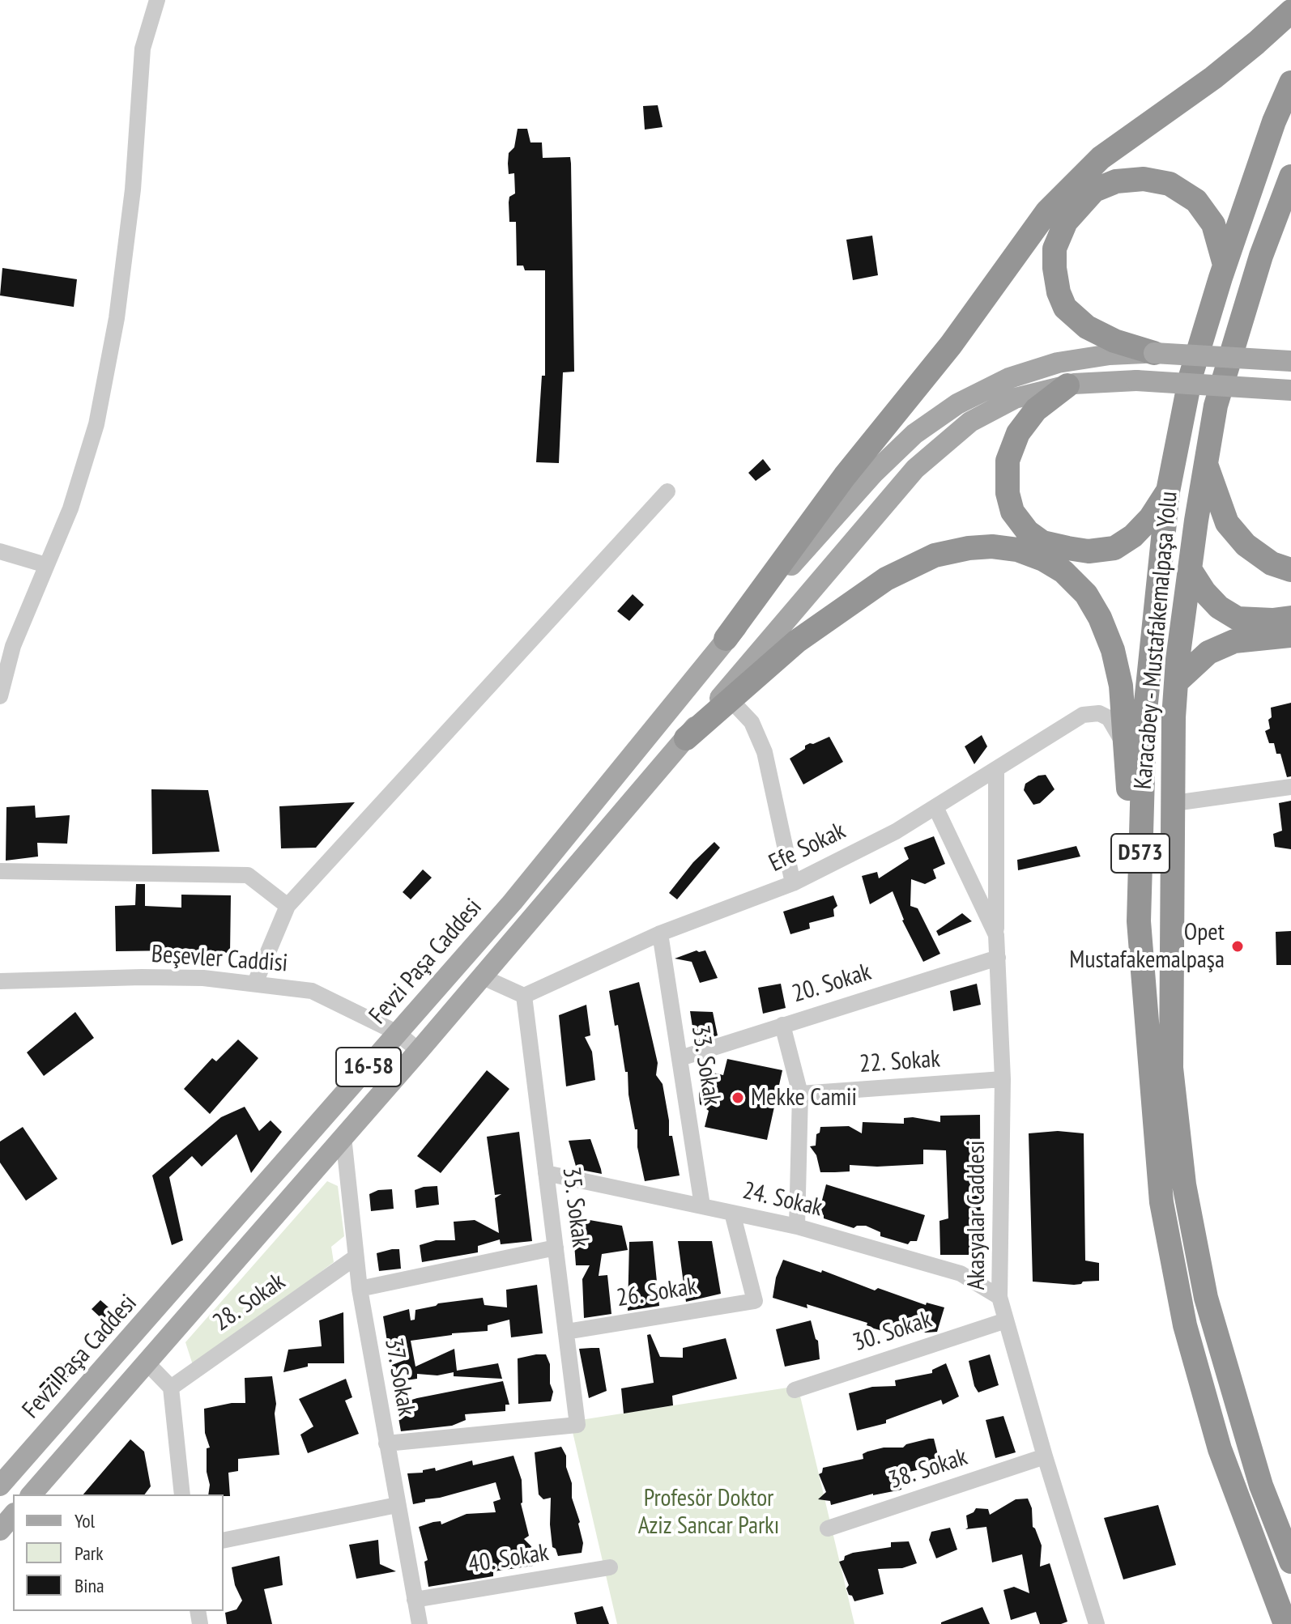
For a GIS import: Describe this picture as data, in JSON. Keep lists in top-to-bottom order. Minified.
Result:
{"streets":{"highway":["Karacabey - Mustafakemalpaşa Yolu","D573"],"main road":["Fevzi Paşa Caddesi","16-58"],"street":["Efe Sokak","Beşevler Caddisi","20. Sokak","22. Sokak","33. Sokak","24. Sokak","35. Sokak","Akasyalar Caddesi","26. Sokak","28. Sokak","30. Sokak","37. Sokak","38. Sokak","40. Sokak"]},"crossings":[["Efe Sokak","33. Sokak"],["Efe Sokak","35. Sokak"],["Efe Sokak","Akasyalar Caddesi"],["Beşevler Caddisi","Fevzi Paşa Caddesi"],["Fevzi Paşa Caddesi","37. Sokak"],["20. Sokak","33. Sokak"],["20. Sokak","Akasyalar Caddesi"],["22. Sokak","Akasyalar Caddesi"],["33. Sokak","24. Sokak"],["24. Sokak","35. Sokak"],["24. Sokak","Akasyalar Caddesi"],["24. Sokak","26. Sokak"],["35. Sokak","26. Sokak"],["35. Sokak","37. Sokak"],["Akasyalar Caddesi","30. Sokak"],["Akasyalar Caddesi","38. Sokak"],["28. Sokak","37. Sokak"],["37. Sokak","40. Sokak"]],"parks":["Profesör Doktor Aziz Sancar Parkı"],"places":["Opet Mustafakemalpaşa","Mekke Camii"],"legend":["Yol","Park","Bina"]}
